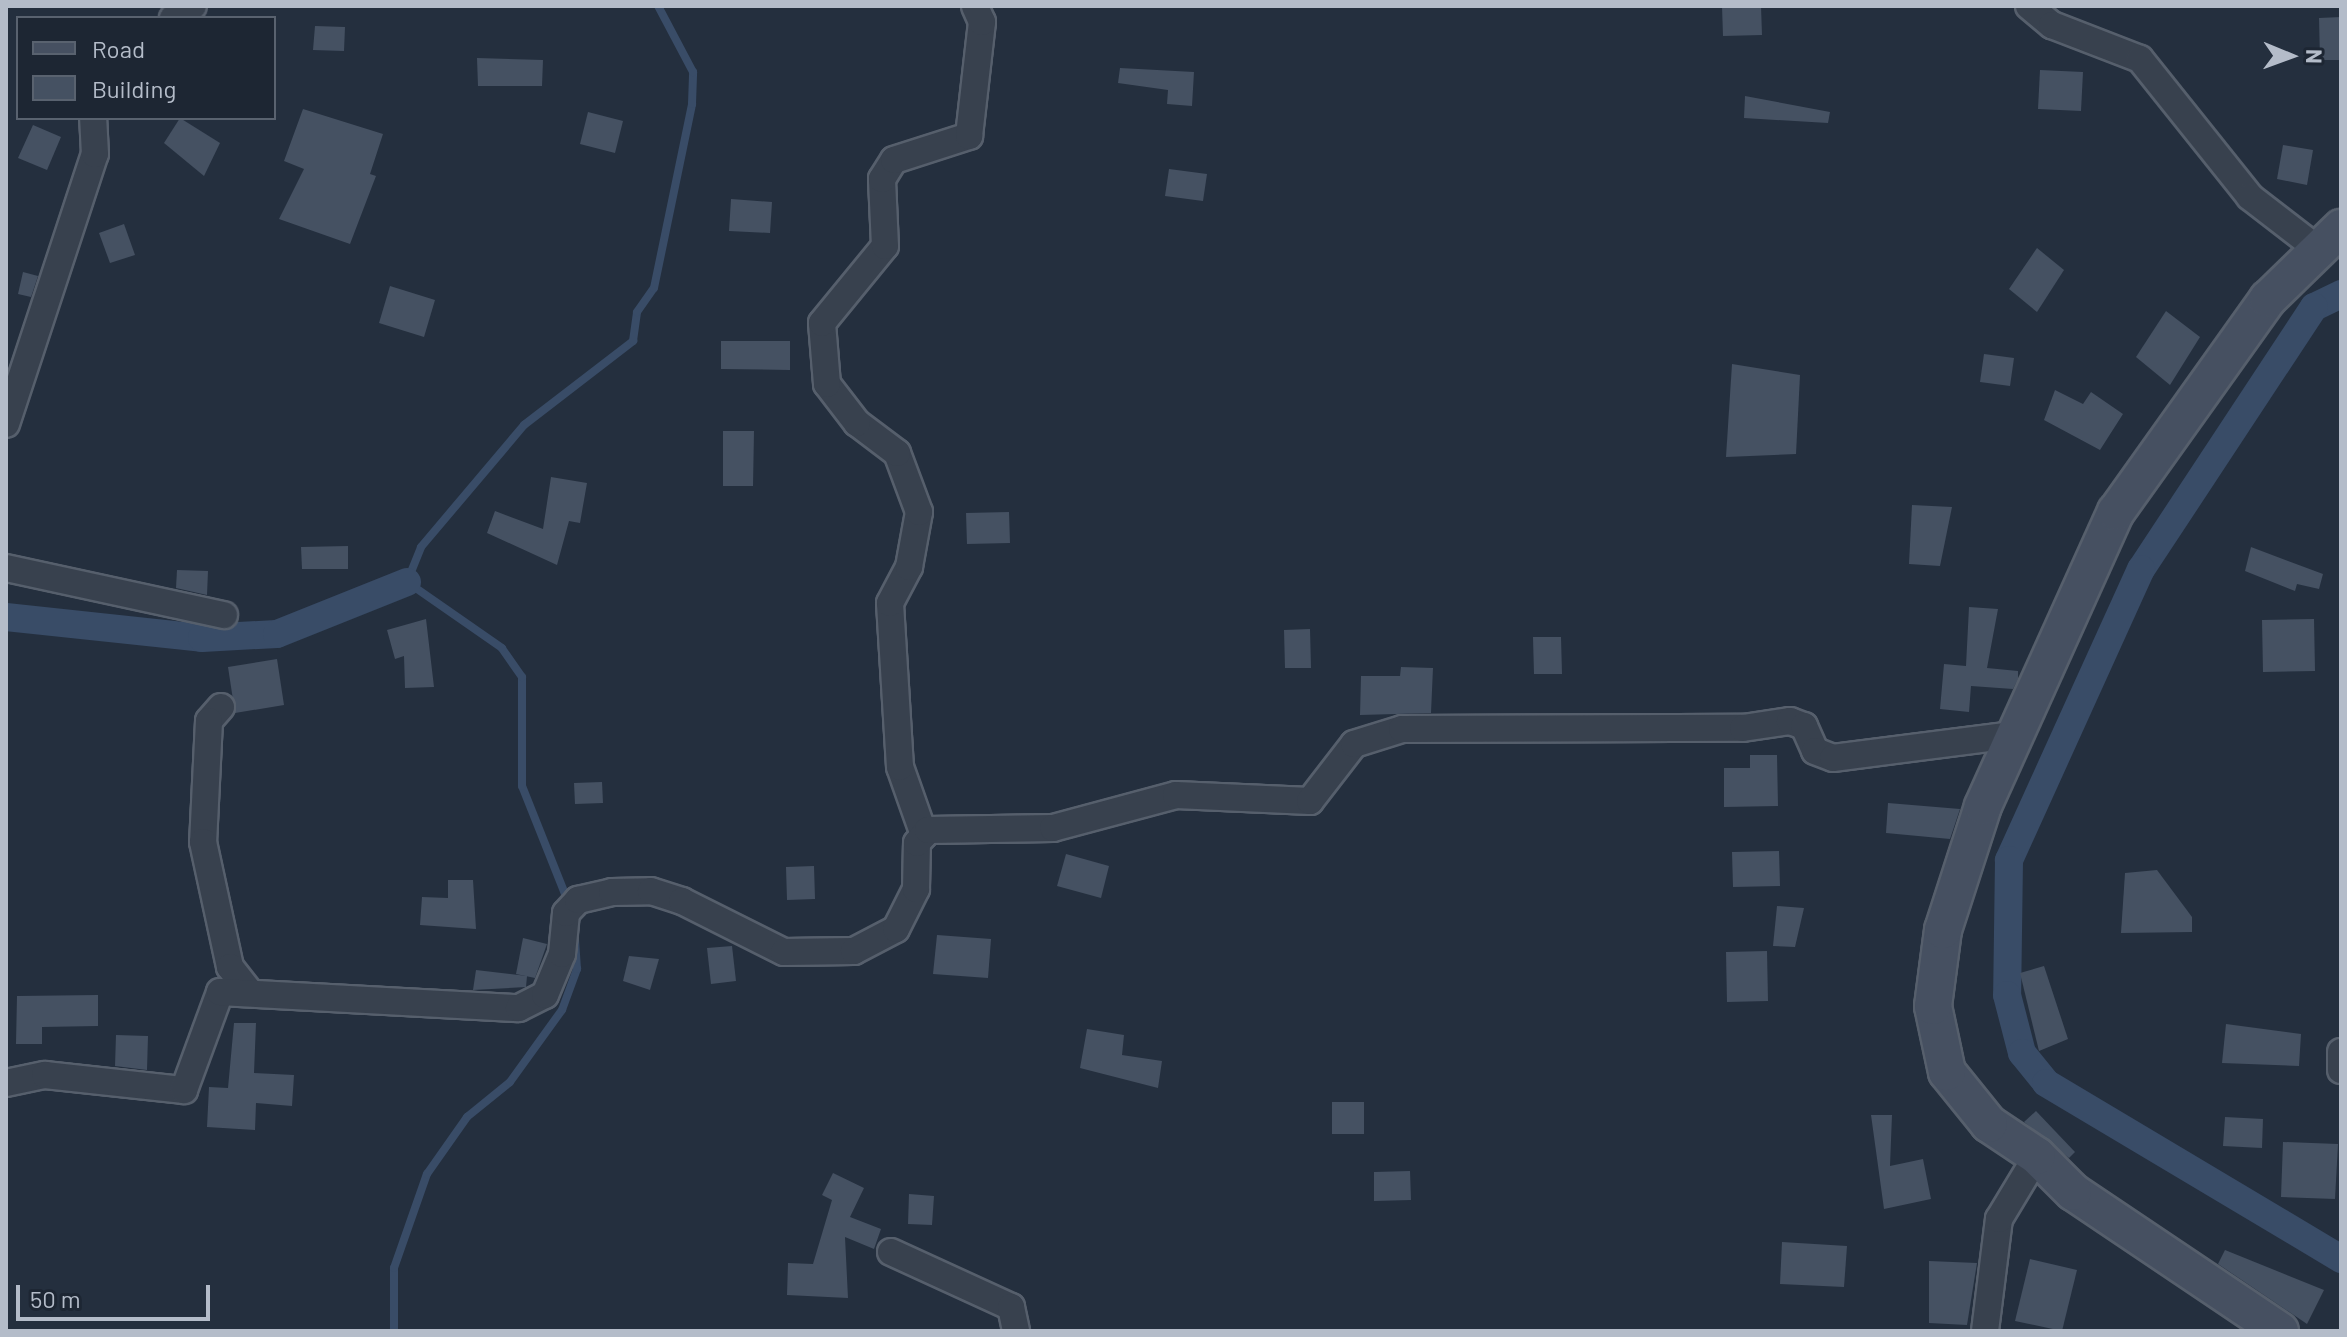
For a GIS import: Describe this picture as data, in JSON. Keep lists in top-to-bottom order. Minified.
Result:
{"legend":["Road","Building"],"scale_bar":"50 m","north":"right"}
